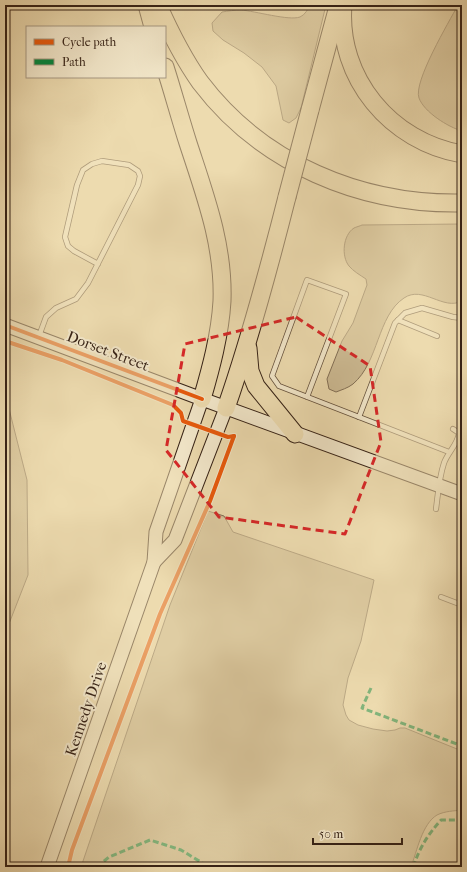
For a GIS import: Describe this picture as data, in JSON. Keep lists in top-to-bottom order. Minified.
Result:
{"streets":{"main road":["Dorset Street","Kennedy Drive"]},"crossings":[["Dorset Street","Kennedy Drive"]],"legend":["Cycle path","Path"],"scale_bar":"50 m"}
